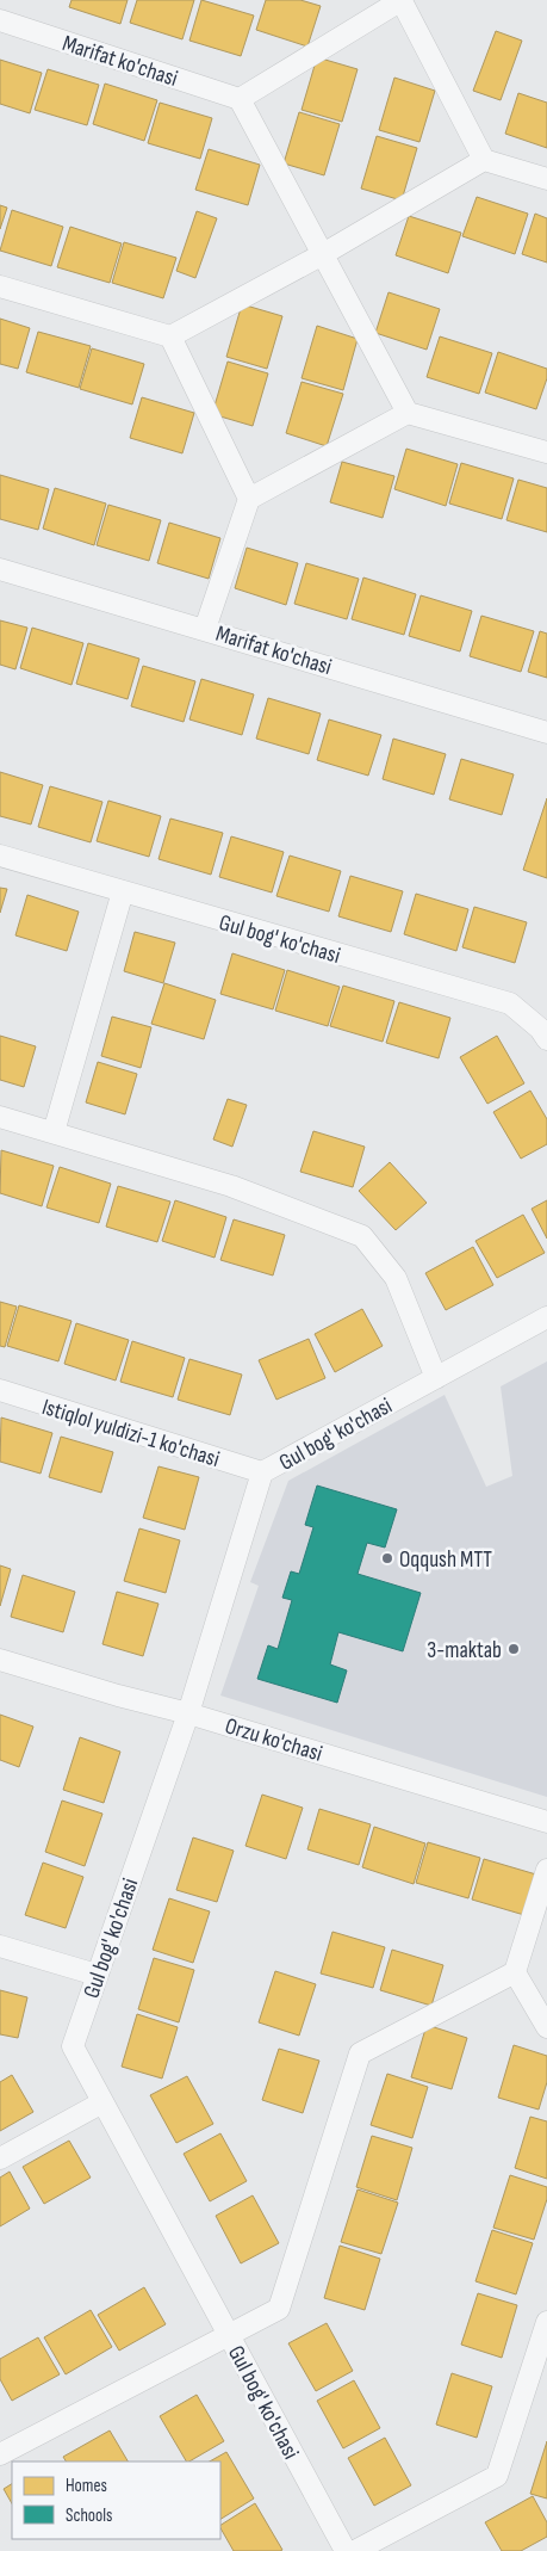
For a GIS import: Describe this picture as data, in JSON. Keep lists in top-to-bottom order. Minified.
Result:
{"streets":{"street":["Marifat ko'chasi","Gul bog' ko'chasi","Istiqlol yuldizi-1 ko'chasi","Orzu ko'chasi"]},"crossings":[["Gul bog' ko'chasi","Istiqlol yuldizi-1 ko'chasi"],["Gul bog' ko'chasi","Orzu ko'chasi"]],"places":["Oqqush MTT","3-maktab"],"legend":["Homes","Schools"]}
